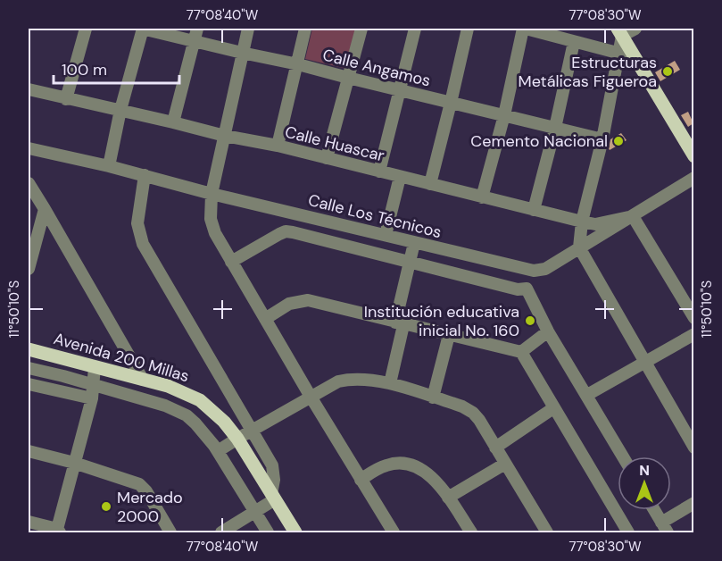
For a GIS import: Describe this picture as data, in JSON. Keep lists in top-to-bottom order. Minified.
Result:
{"streets":{"main road":["Avenida 200 Millas"],"street":["Calle Angamos","Calle Huascar","Calle Los Técnicos"]},"places":["Estructuras Metálicas Figueroa","Cemento Nacional","Institución educativa inicial No. 160","Mercado 2000"],"scale_bar":"100 m","north":"top","coordinates":["77°08'40\"W","77°08'30\"W","11°50'10\"S"]}
